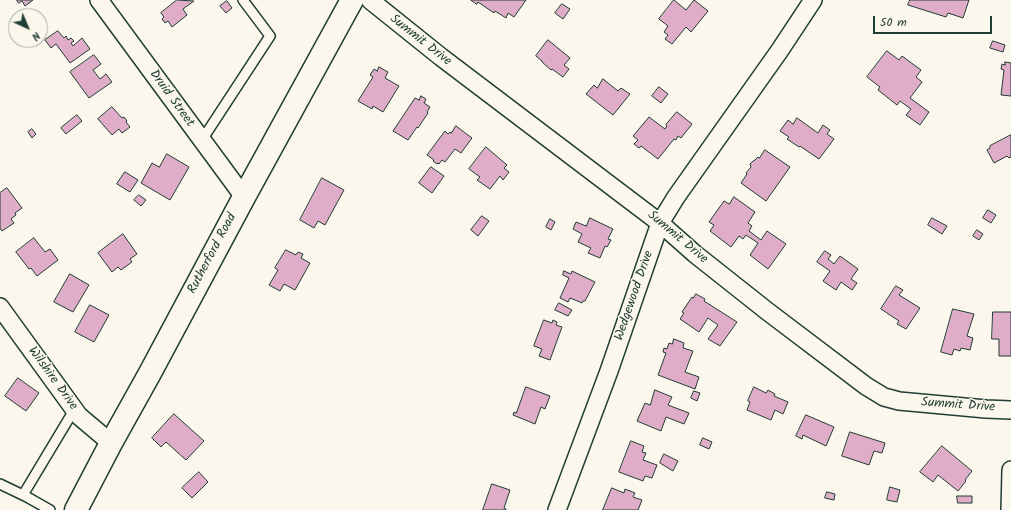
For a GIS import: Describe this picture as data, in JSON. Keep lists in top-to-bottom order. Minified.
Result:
{"streets":{"street":["Summit Drive","Druid Street","Rutherford Road","Wedgewood Drive","Wilshire Drive"]},"crossings":[["Summit Drive","Wedgewood Drive"],["Druid Street","Rutherford Road"],["Rutherford Road","Wilshire Drive"]],"scale_bar":"50 m","north":"bottom right"}
